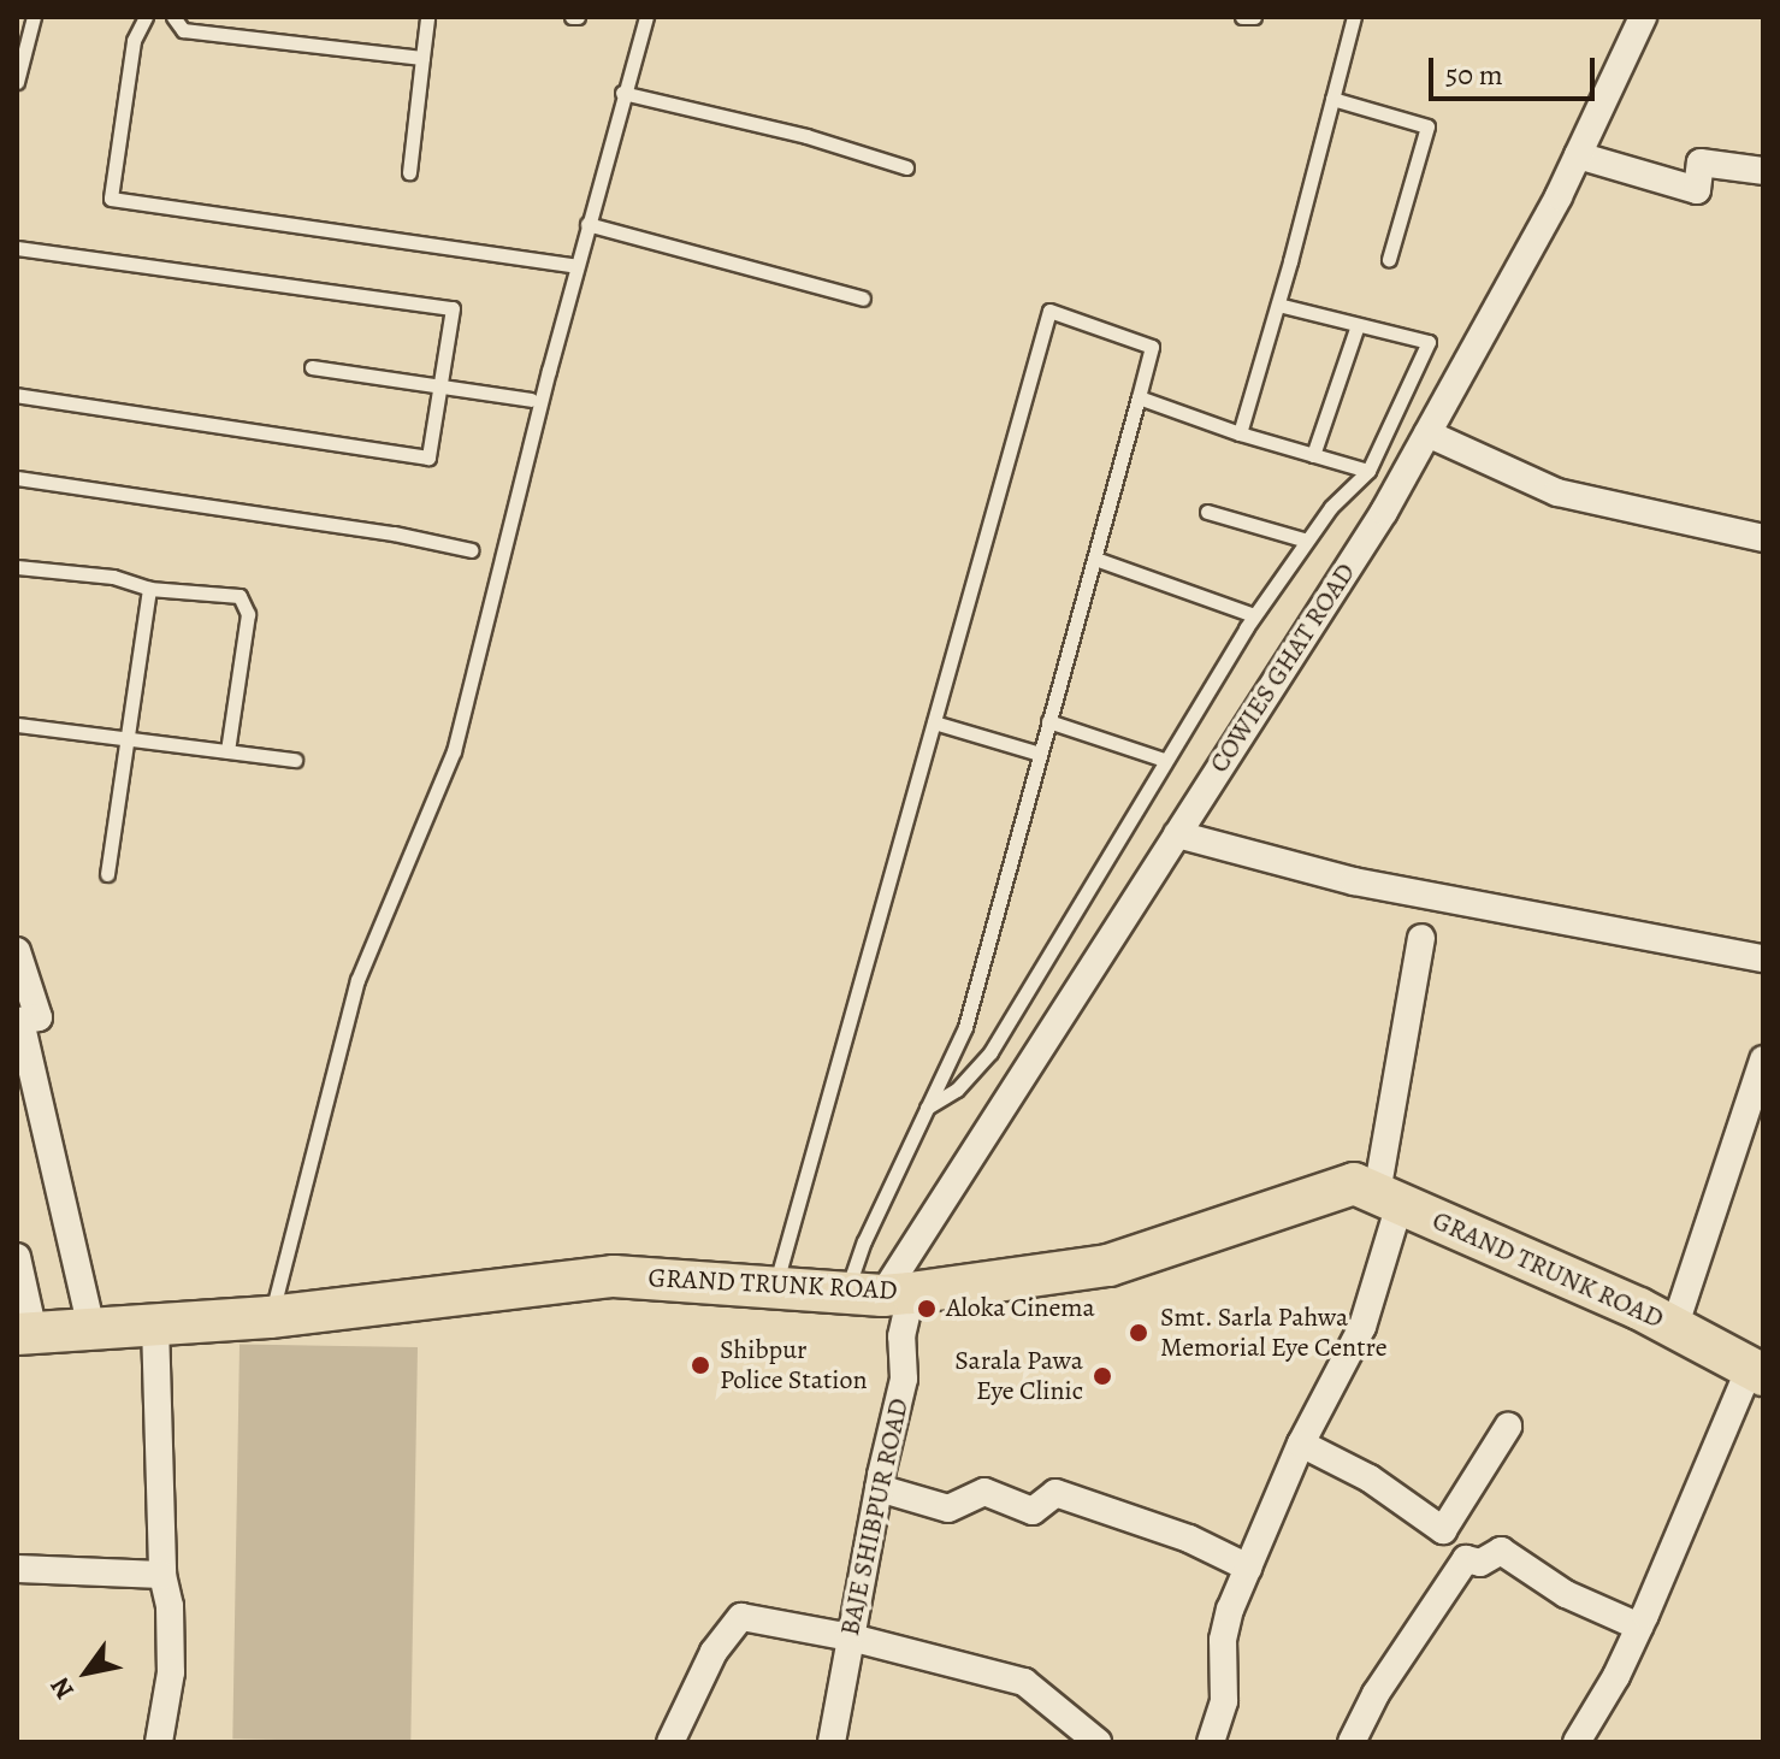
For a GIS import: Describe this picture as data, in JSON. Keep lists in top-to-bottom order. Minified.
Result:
{"streets":{"main road":["GRAND TRUNK ROAD"],"street":["COWIES GHAT ROAD","BAJE SHIBPUR ROAD"]},"crossings":[["COWIES GHAT ROAD","GRAND TRUNK ROAD"],["COWIES GHAT ROAD","BAJE SHIBPUR ROAD"],["GRAND TRUNK ROAD","BAJE SHIBPUR ROAD"]],"places":["Aloka Cinema","Smt. Sarla Pahwa Memorial Eye Centre","Shibpur Police Station","Sarala Pawa Eye Clinic"],"scale_bar":"50 m","north":"bottom left"}
